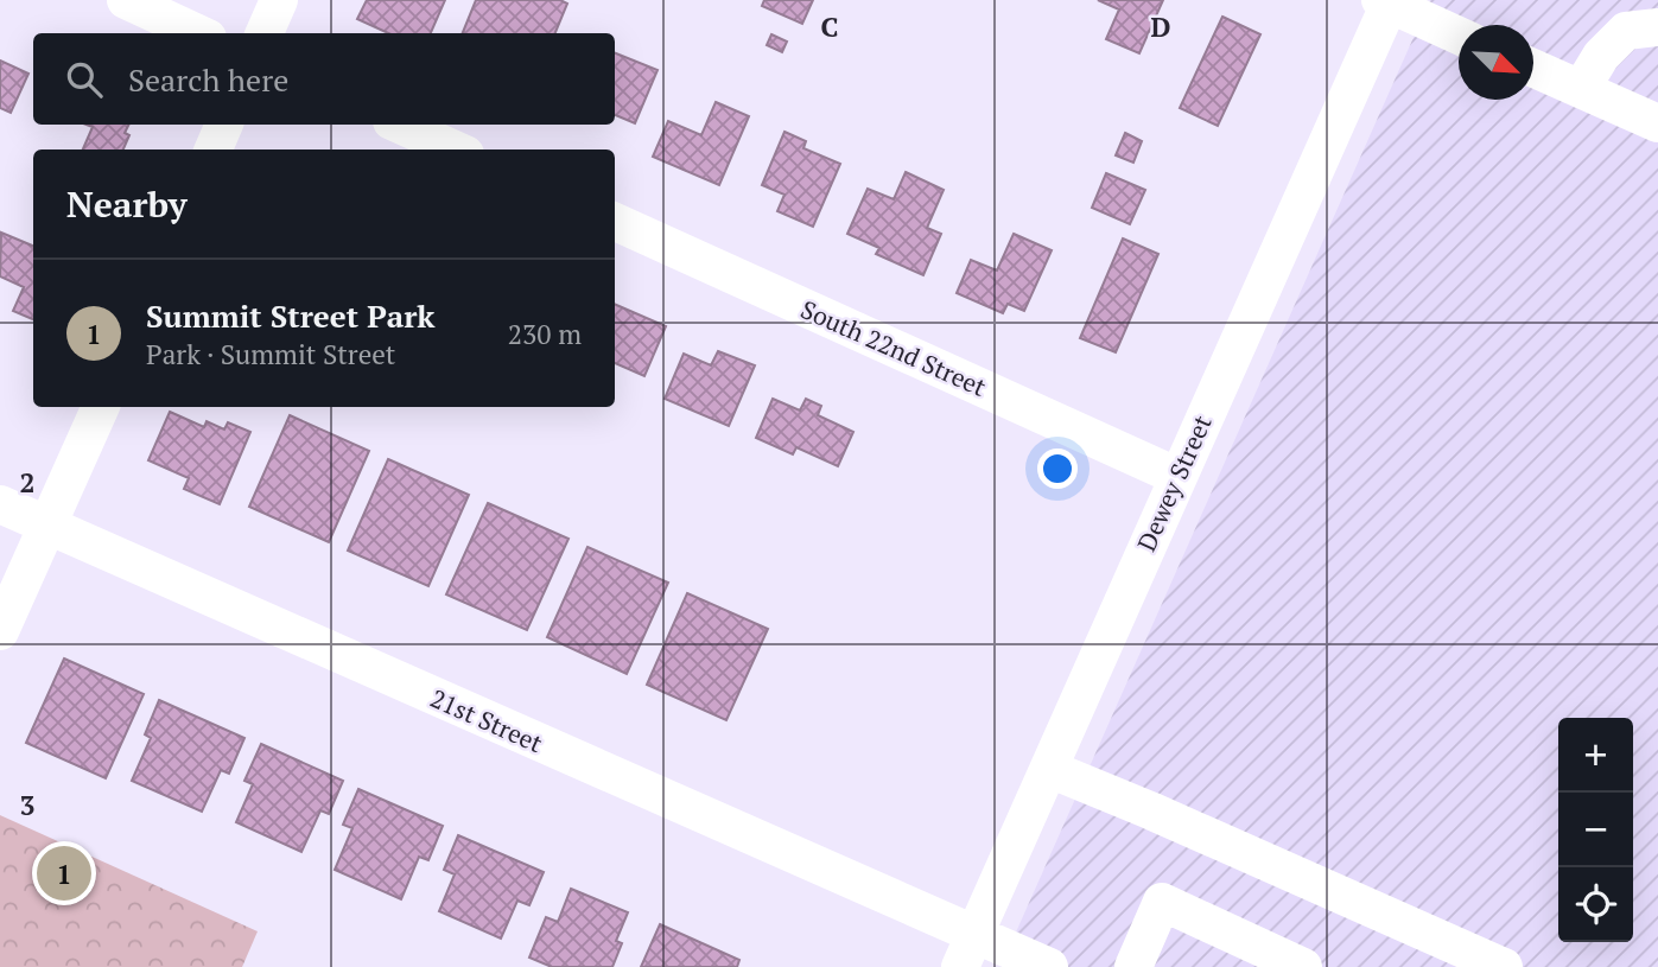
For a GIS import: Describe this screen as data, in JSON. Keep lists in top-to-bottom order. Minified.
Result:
{"streets":{"street":["South 22nd Street","Dewey Street","21st Street"]},"crossings":[["South 22nd Street","Dewey Street"],["Dewey Street","21st Street"]],"north":"bottom right","page":{"search":"Search here","heading":"Nearby","list":[{"mark":"1","name":"Summit Street Park","note":"Park · Summit Street","value":"230 m"}],"map_buttons":["+","−"],"pins":"1"},"grid":{"columns":["C","D"],"rows":["2","3"]}}
